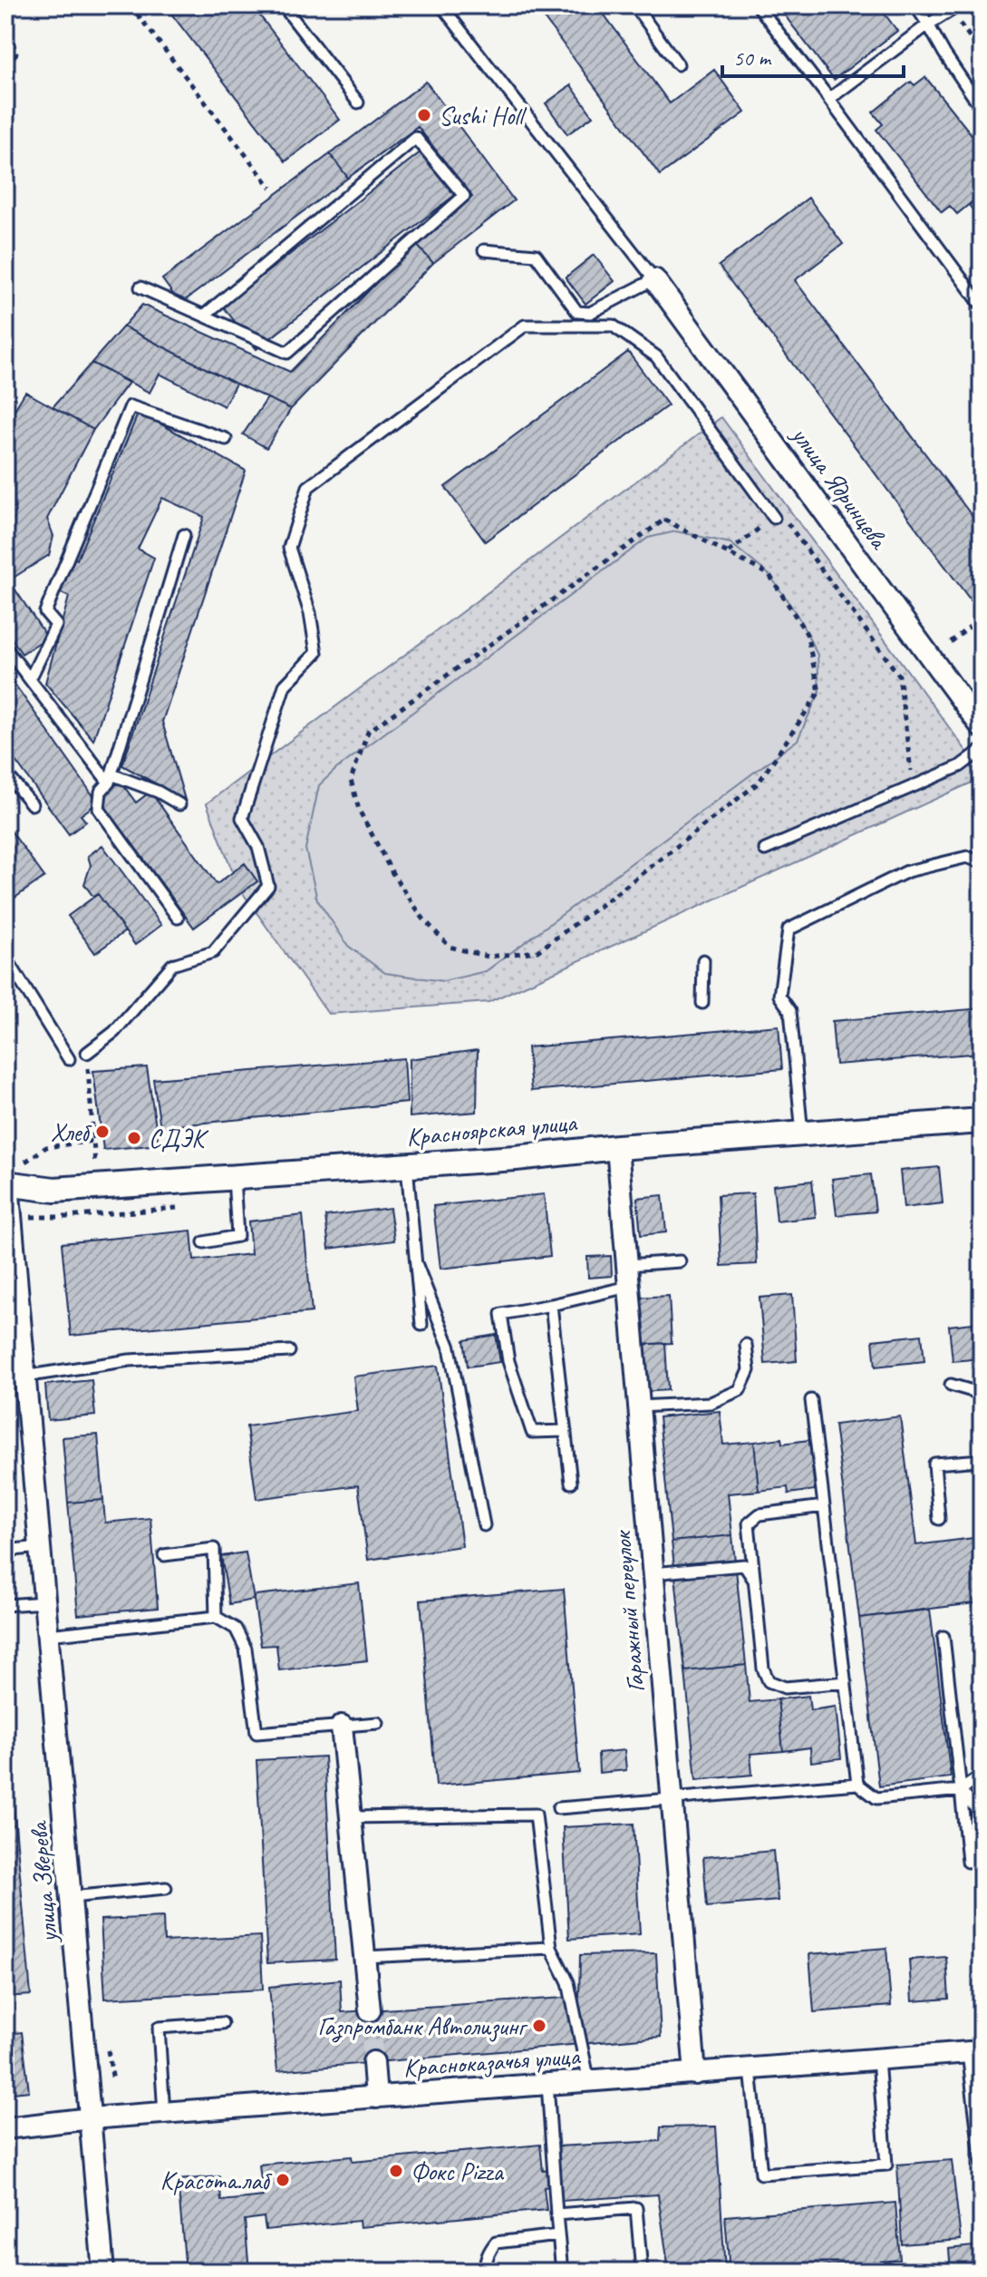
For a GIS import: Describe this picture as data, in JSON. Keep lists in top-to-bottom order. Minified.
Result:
{"streets":{"street":["улица Ядринцева","Красноярская улица","Гаражный переулок","улица Зверева","Красноказачья улица"]},"crossings":[["Красноярская улица","Гаражный переулок"],["Красноярская улица","улица Зверева"],["Гаражный переулок","Красноказачья улица"],["улица Зверева","Красноказачья улица"]],"places":["Sushi Holl","Хлеб","СДЭК","Газпромбанк Автолизинг","Фокс Pizza","Красота.лаб"],"scale_bar":"50 m"}
